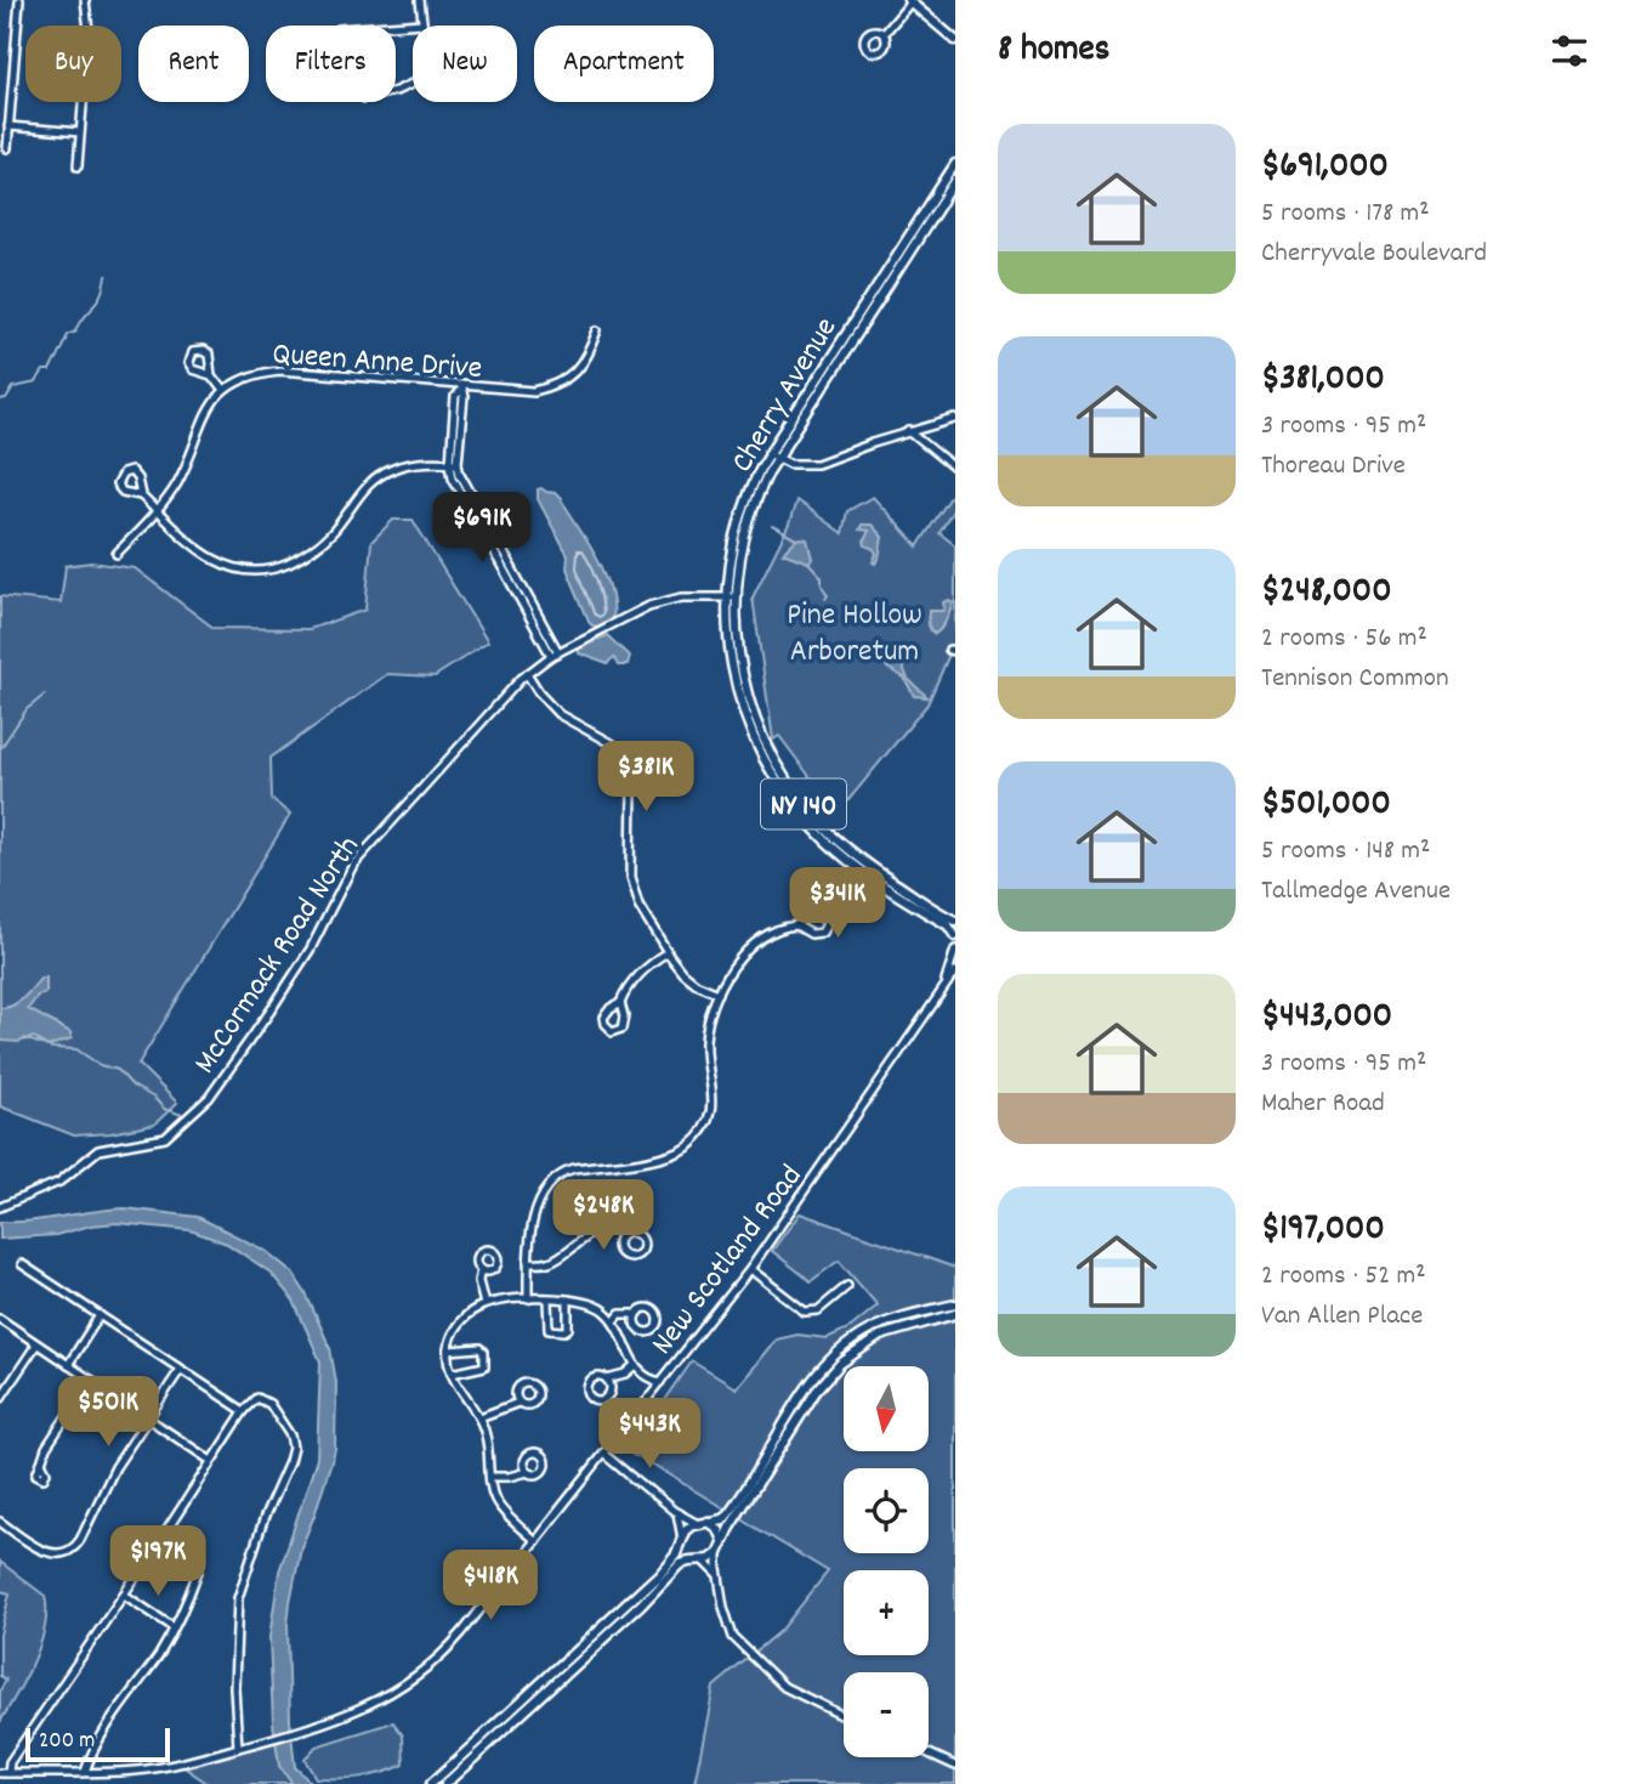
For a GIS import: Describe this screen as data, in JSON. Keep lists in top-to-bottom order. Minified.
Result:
{"streets":{"main road":["Cherry Avenue","NY 140"],"street":["Queen Anne Drive","McCormack Road North","New Scotland Road"]},"crossings":[["Cherry Avenue","McCormack Road North"]],"parks":["Pine Hollow Arboretum"],"scale_bar":"200 m","north":"bottom","page":{"heading":"8 homes","chip":["Buy","Rent","Filters","New","Apartment"],"list":[{"name":"$691,000","note":"5 rooms · 178 m² · Cherryvale Boulevard"},{"name":"$381,000","note":"3 rooms · 95 m² · Thoreau Drive"},{"name":"$248,000","note":"2 rooms · 56 m² · Tennison Common"},{"name":"$501,000","note":"5 rooms · 148 m² · Tallmedge Avenue"},{"name":"$443,000","note":"3 rooms · 95 m² · Maher Road"},{"name":"$197,000","note":"2 rooms · 52 m² · Van Allen Place"}],"price":["$691K","$381K","$341K","$248K","$501K","$443K","$197K","$418K"],"map_buttons":["+","−"],"scale":"200 m"}}
